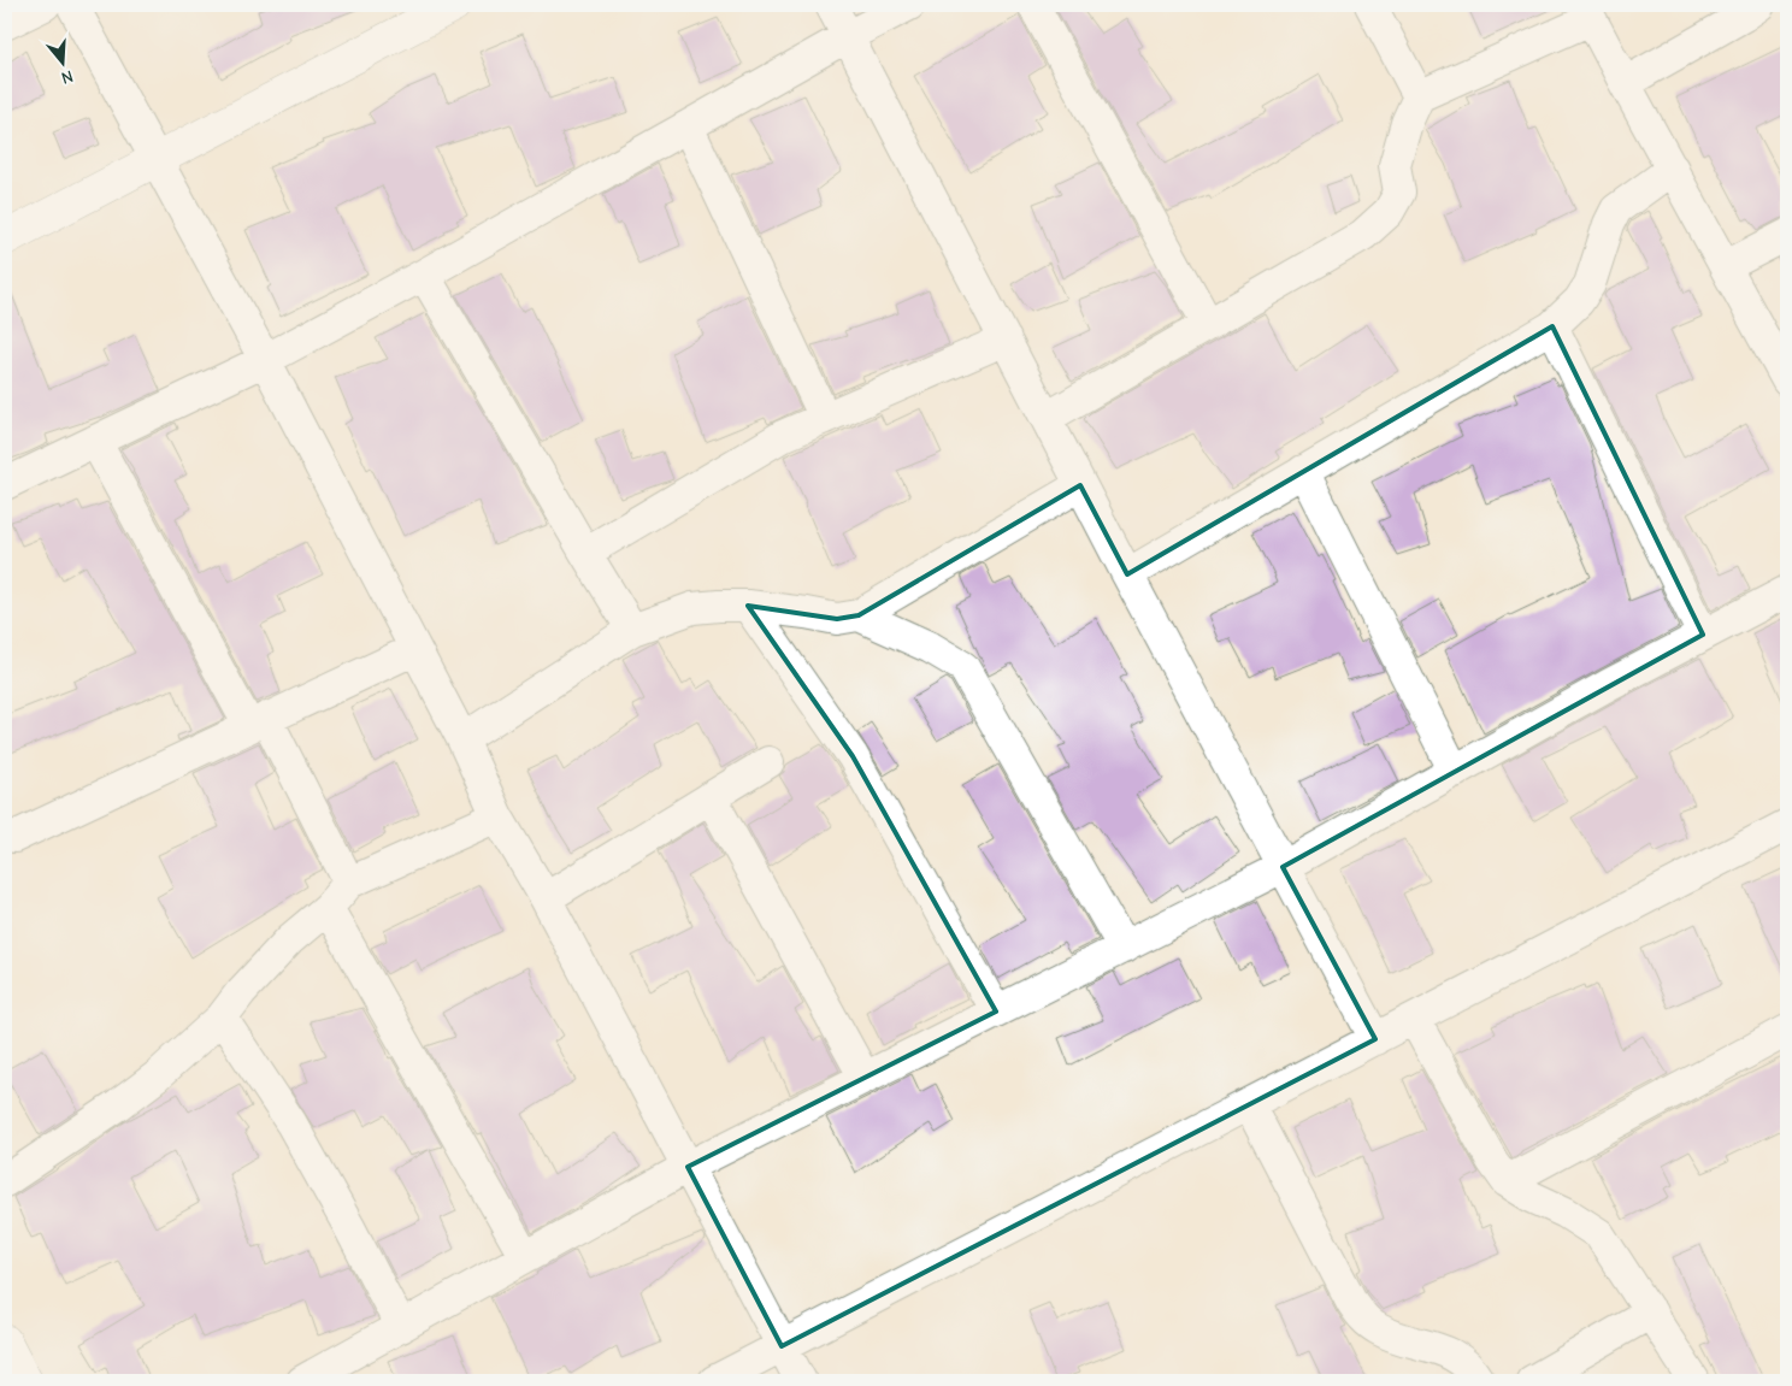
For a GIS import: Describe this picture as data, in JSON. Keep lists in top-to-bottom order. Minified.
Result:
{"north":"bottom"}
